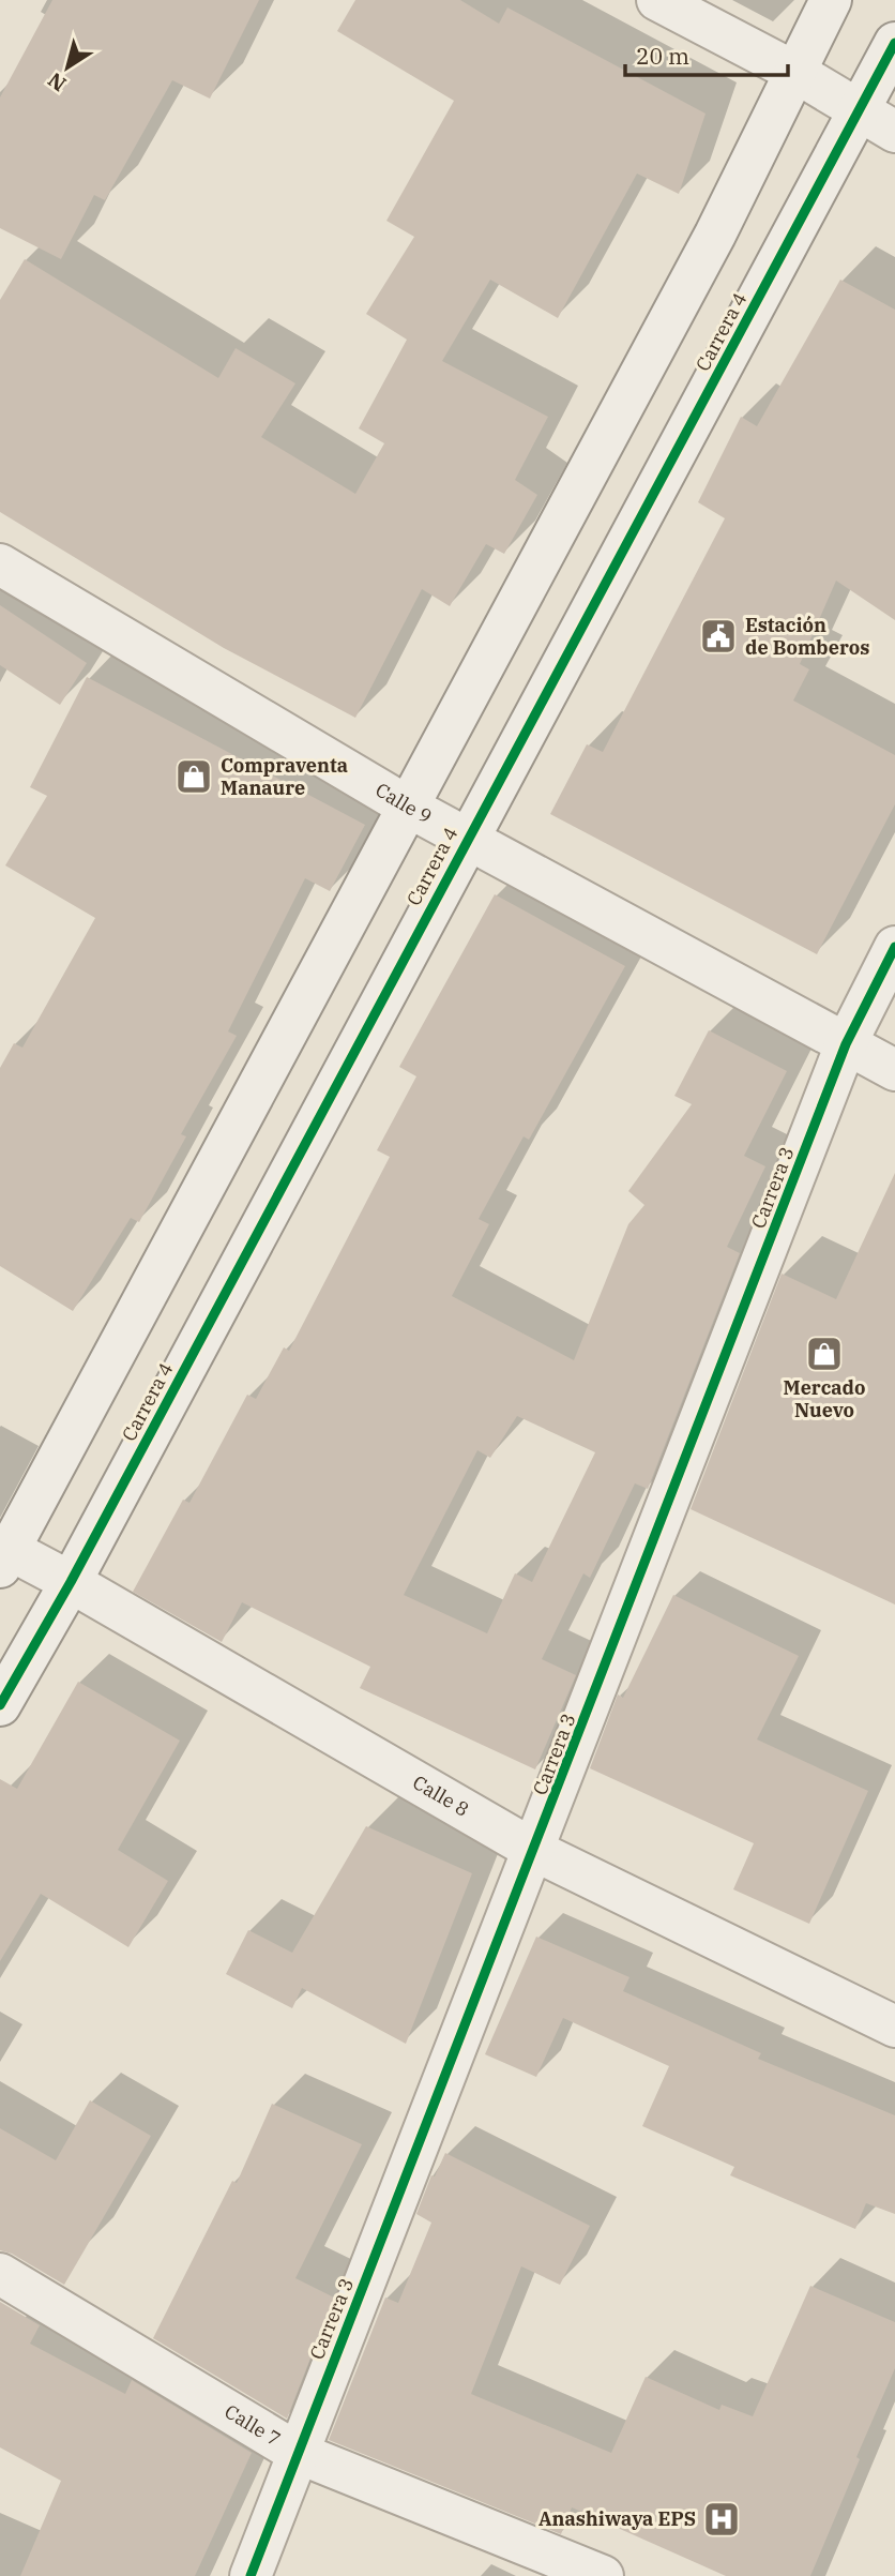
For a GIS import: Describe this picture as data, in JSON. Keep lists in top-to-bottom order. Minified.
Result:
{"streets":{"street":["Carrera 4","Calle 9","Carrera 3","Calle 8","Calle 7"]},"crossings":[["Carrera 4","Calle 9"],["Carrera 4","Calle 8"],["Calle 9","Carrera 3"],["Carrera 3","Calle 8"],["Carrera 3","Calle 7"]],"places":{"public building":["Estación de Bomberos"],"shop":["Compraventa Manaure","Mercado Nuevo"],"hospital":["Anashiwaya EPS"]},"scale_bar":"20 m","north":"bottom left"}
